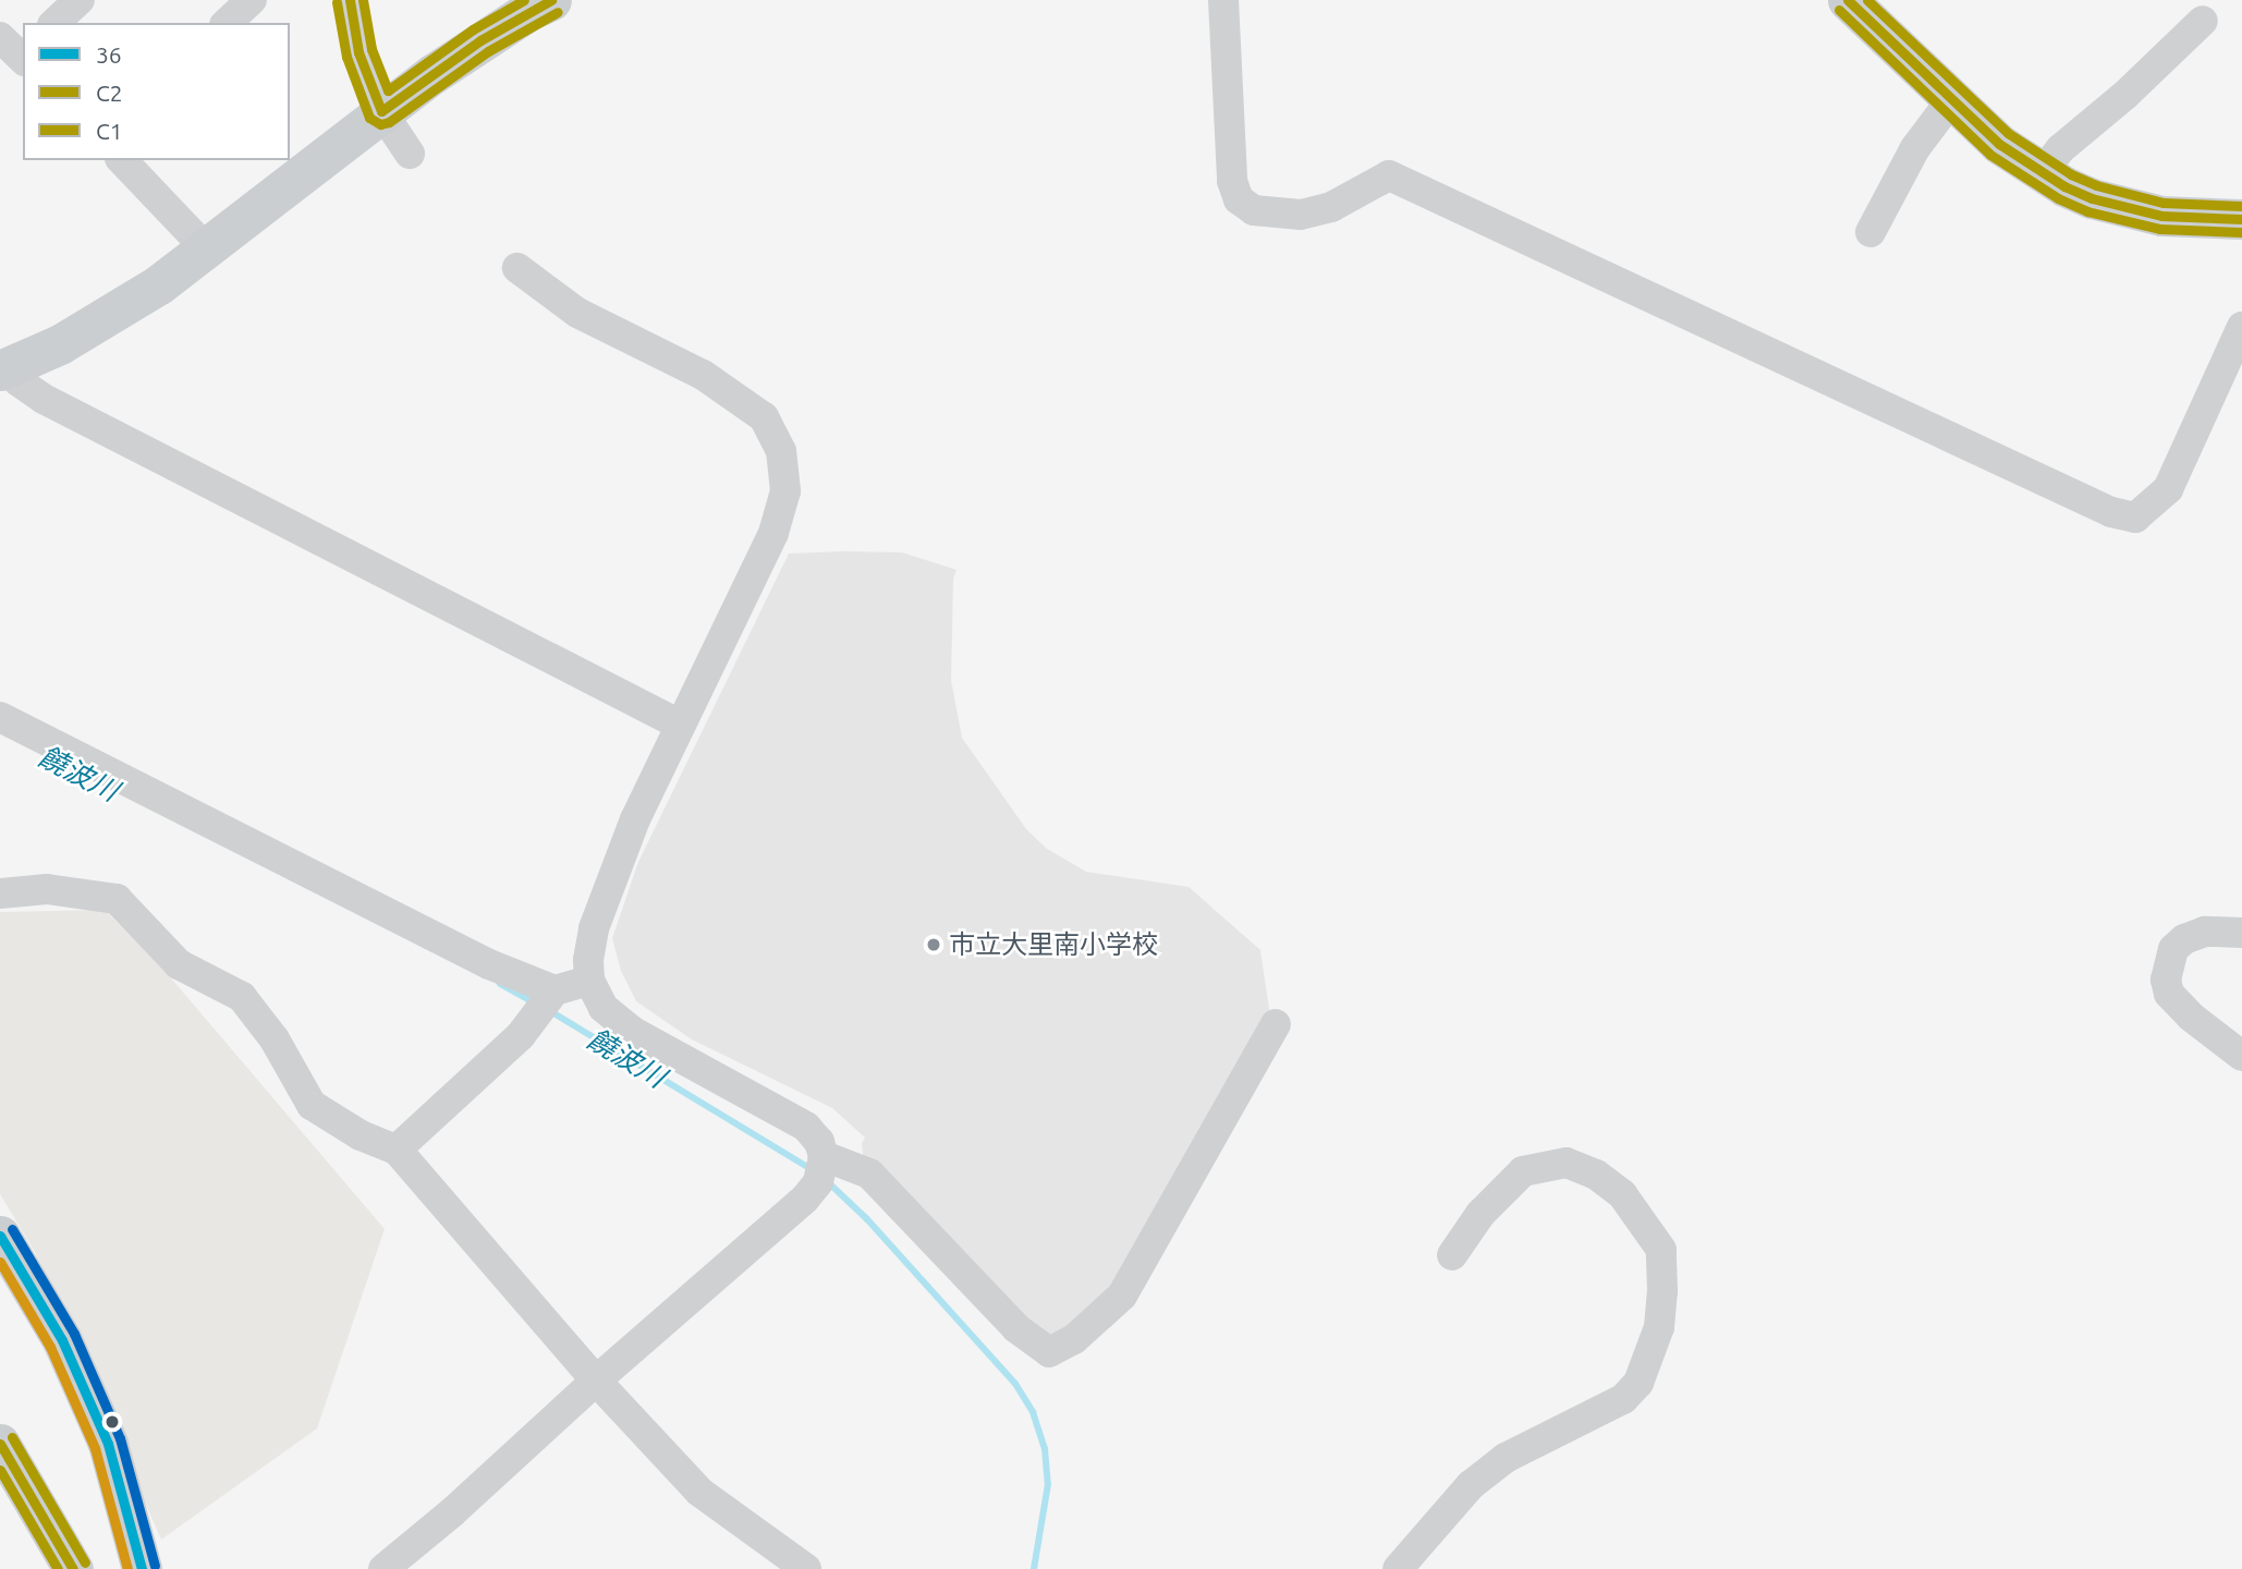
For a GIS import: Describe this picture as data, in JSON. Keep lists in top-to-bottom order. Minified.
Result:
{"water":["饒波川"],"places":["市立大里南小学校"],"lines":["transit line C2","transit line C1","transit line 36"],"legend":["36","C2","C1"]}
